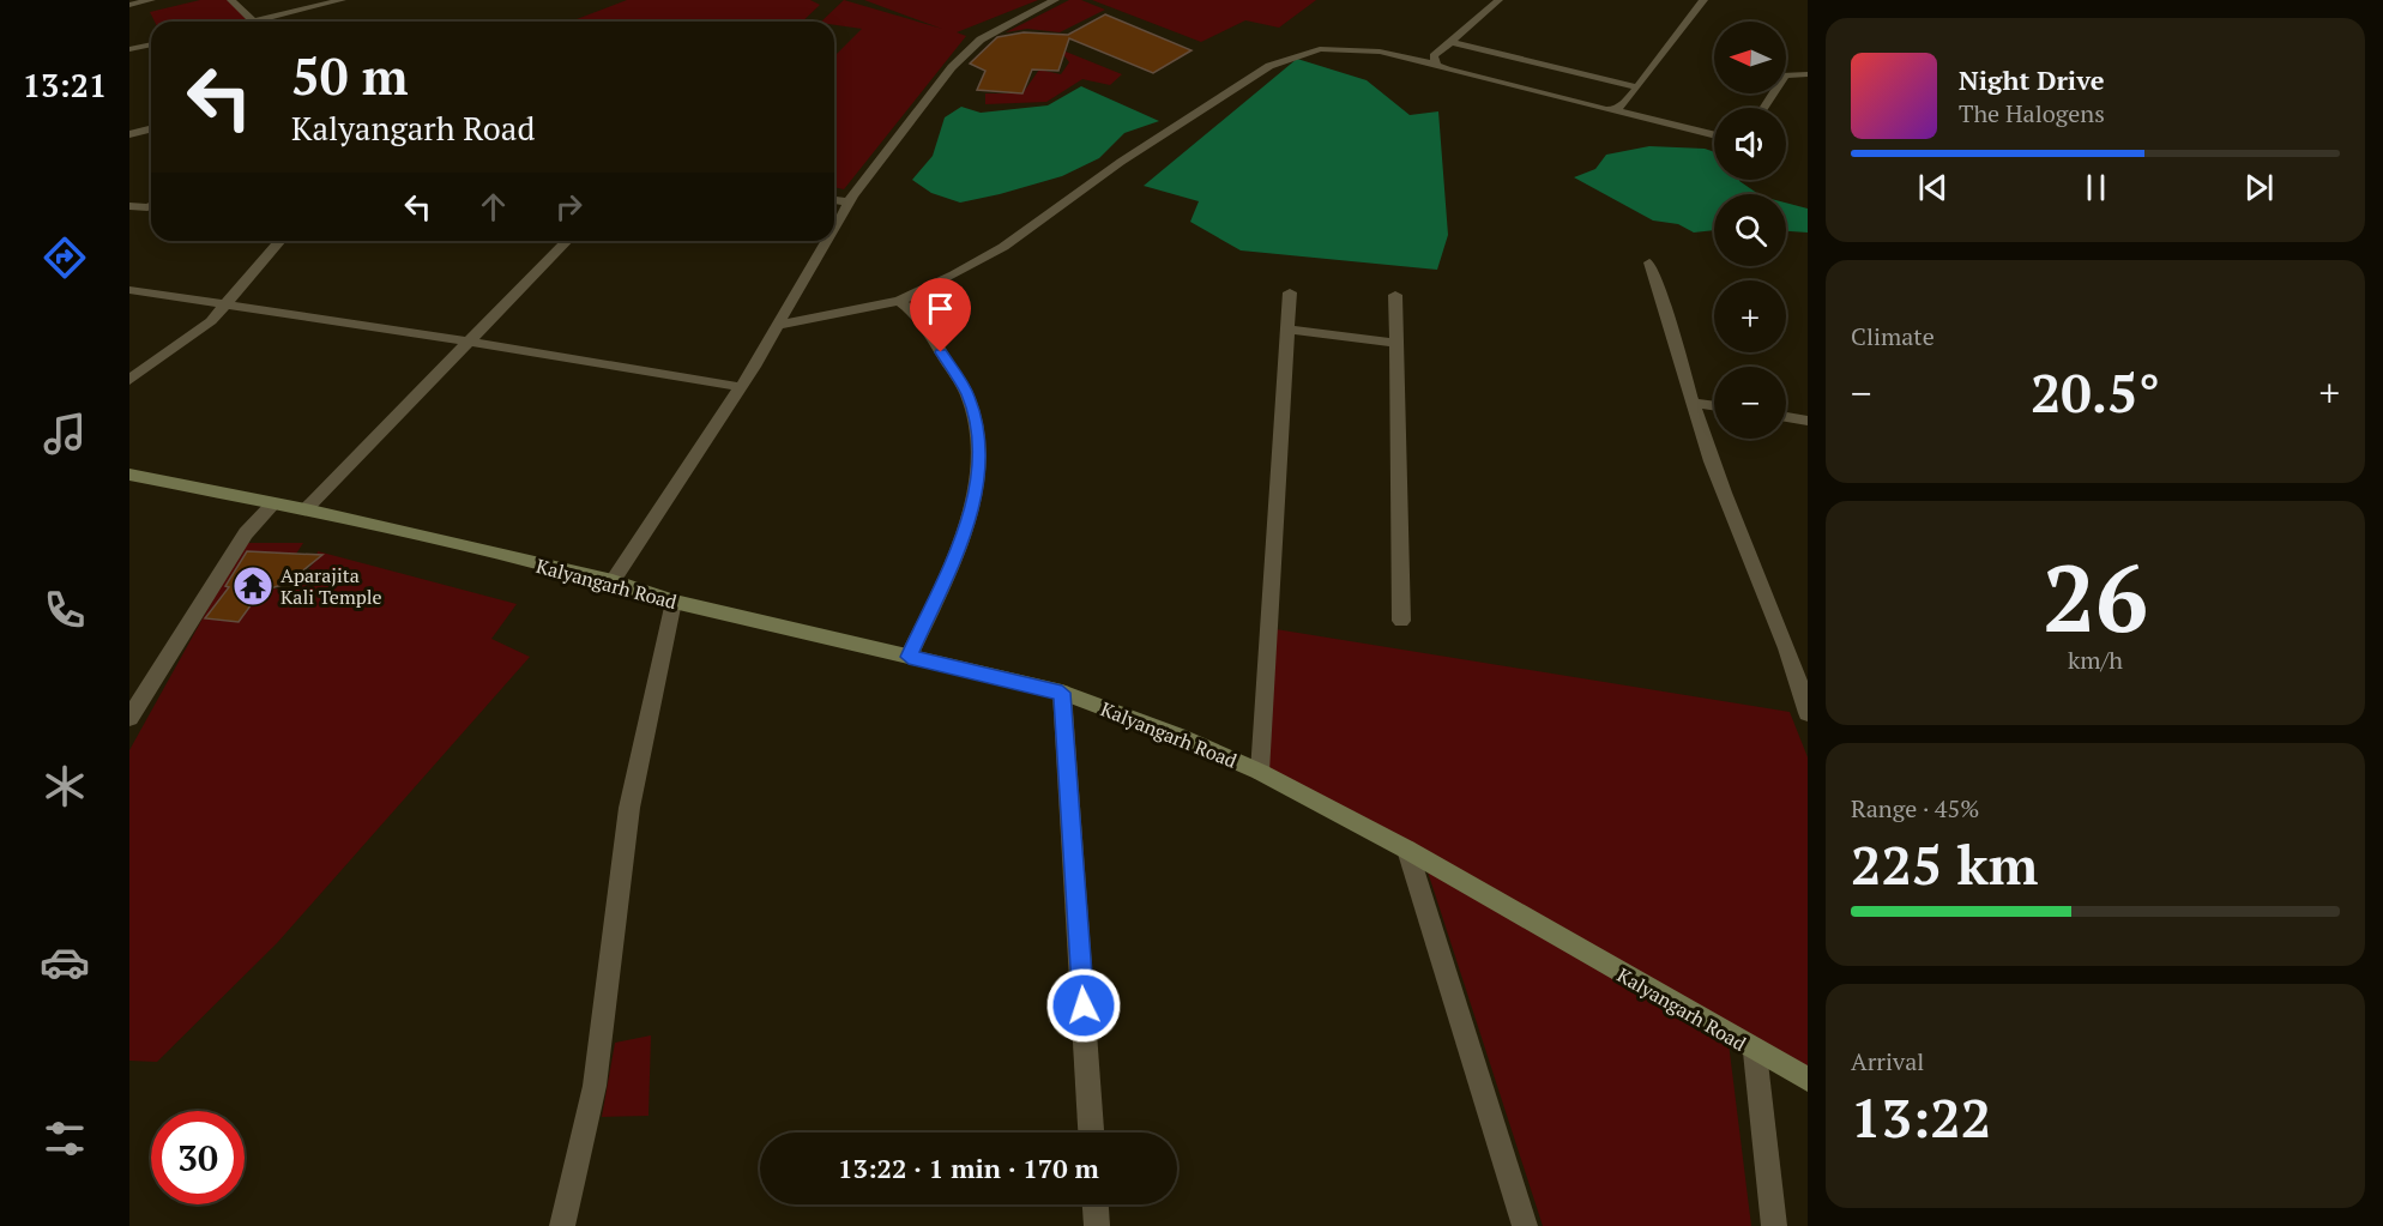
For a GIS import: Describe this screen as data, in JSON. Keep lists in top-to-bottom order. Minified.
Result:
{"streets":{"main road":["Kalyangarh Road"]},"places":{"temple":["Aparajita Kali Temple"]},"north":"left","page":{"tabs":"13:21","map_buttons":["+","−"],"turn":["50 m","Kalyangarh Road"],"song":["Night Drive","The Halogens"],"tile":["Climate",["26","km/h"],["Range · 45%","225 km"],["Arrival","13:22"]],"heat":["−","20.5°","+"],"limit":"30","trip":"13:22 · 1 min · 170 m"}}
